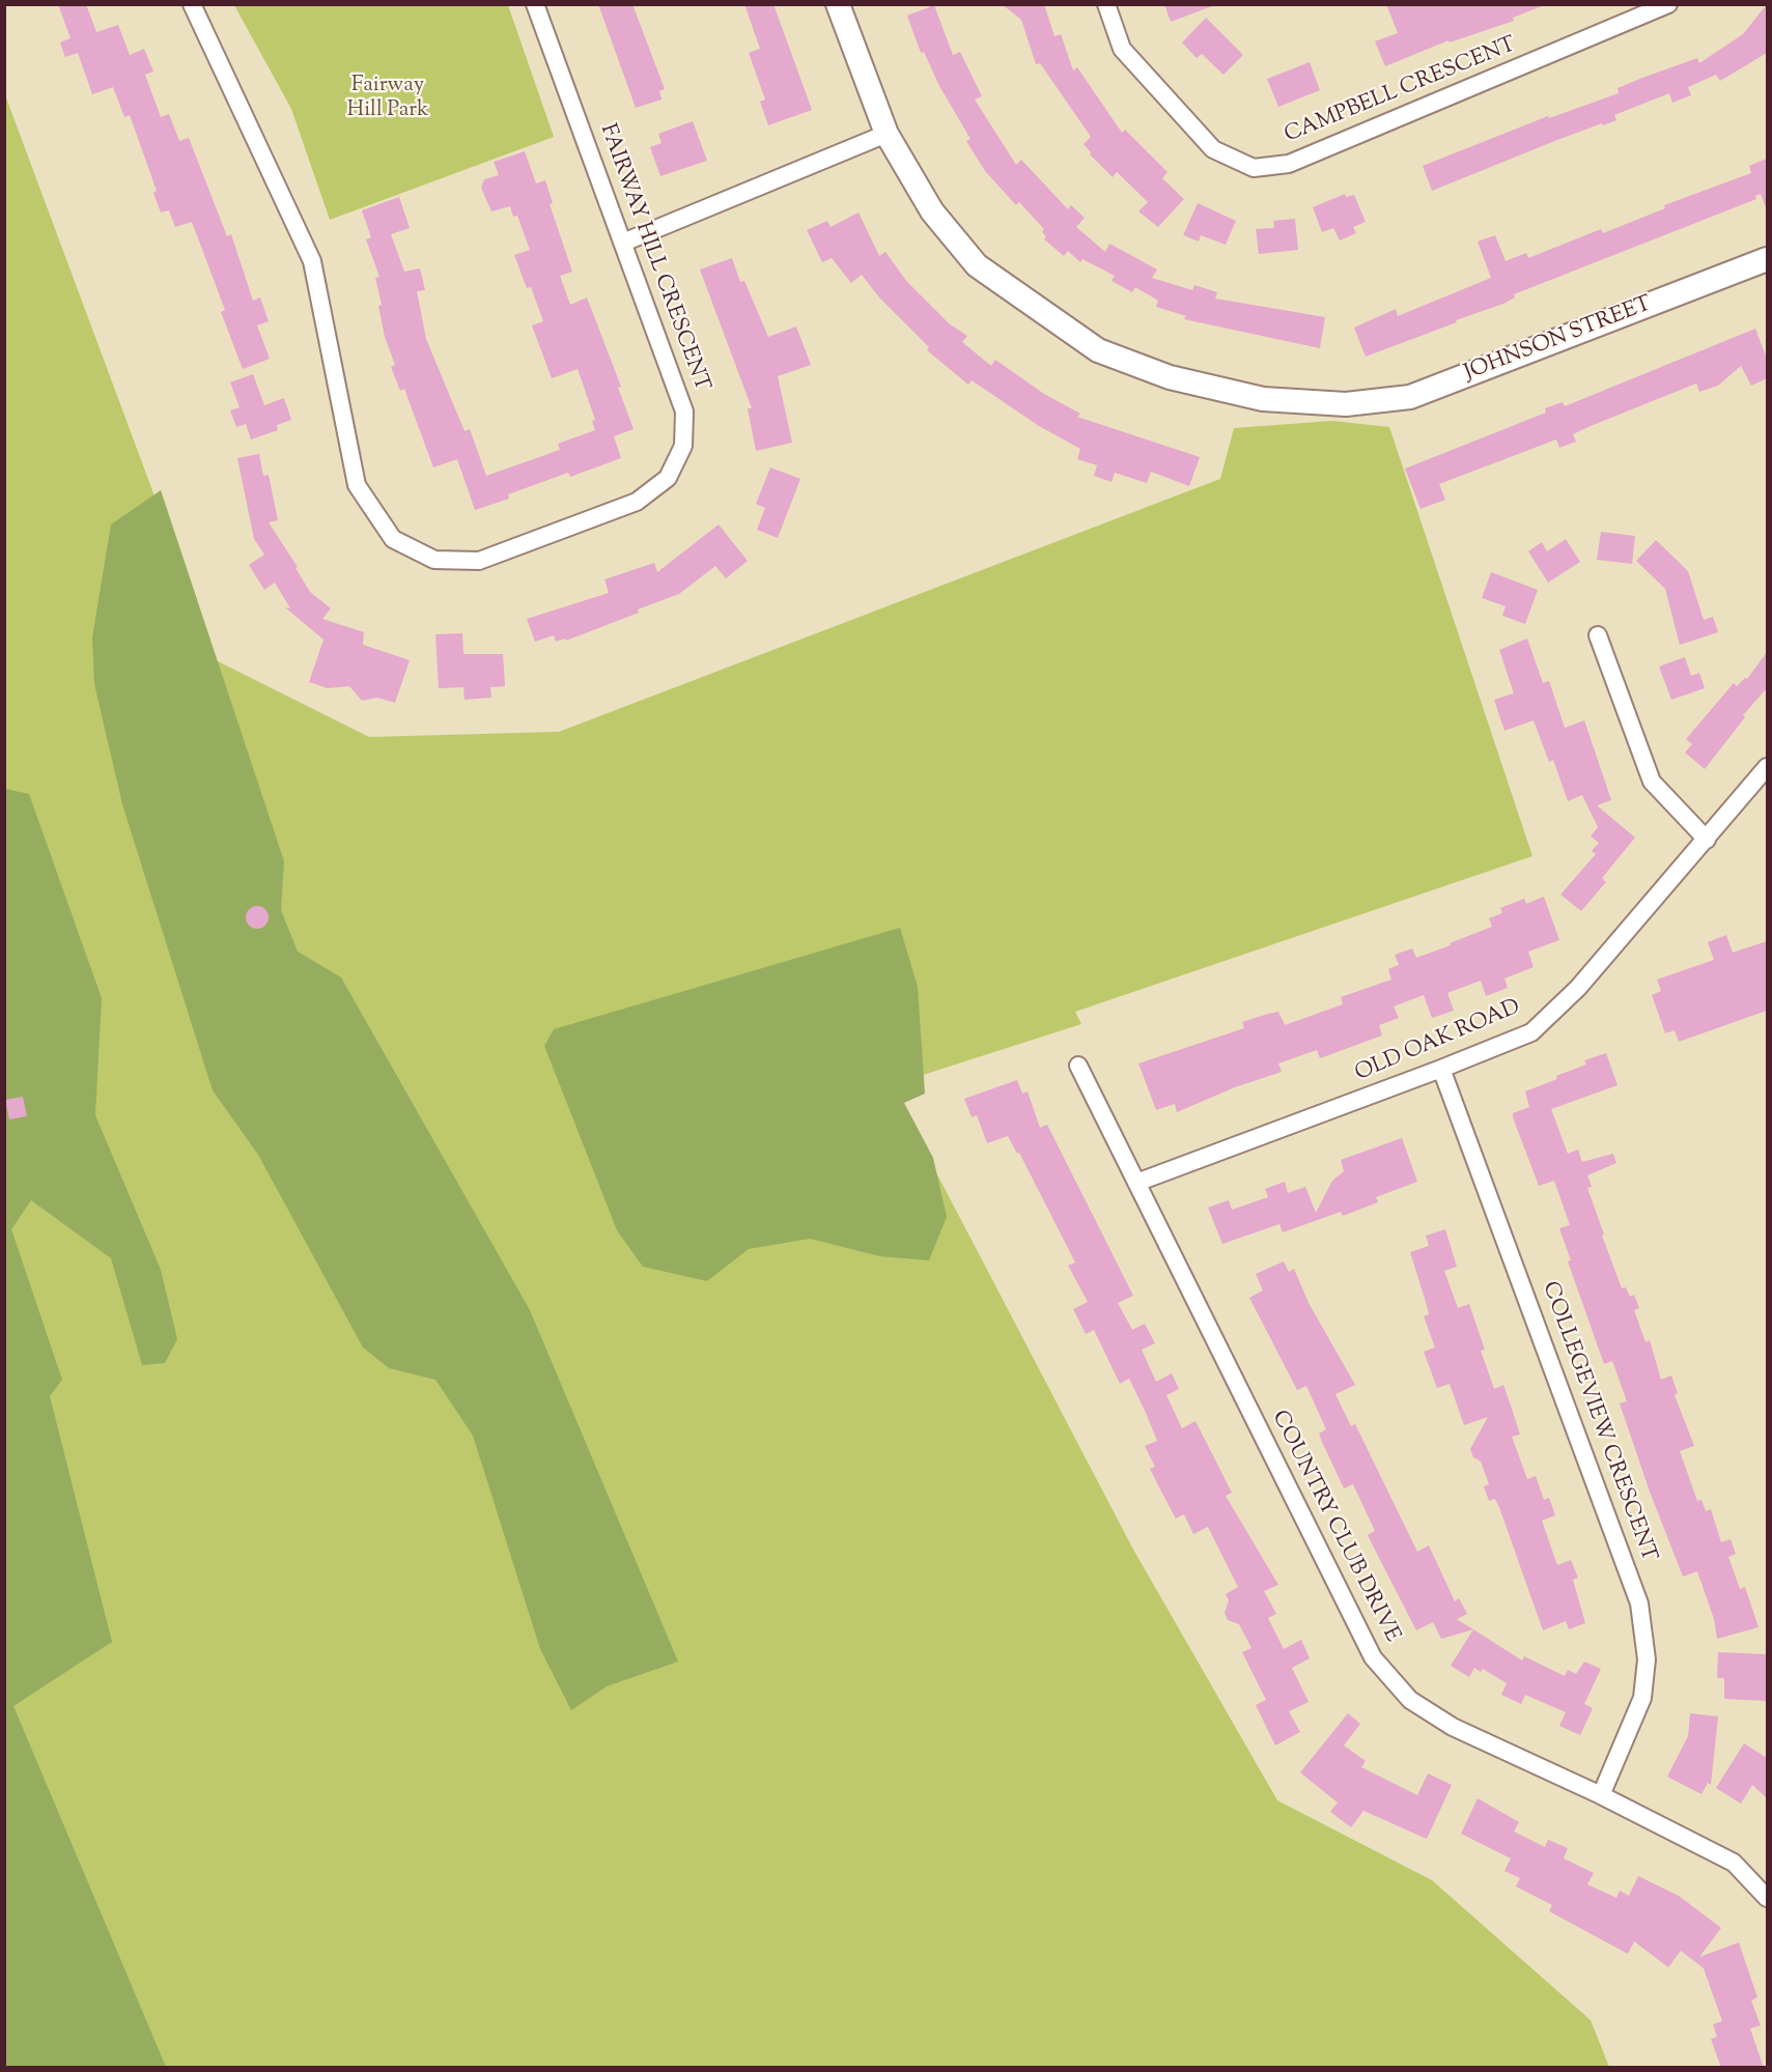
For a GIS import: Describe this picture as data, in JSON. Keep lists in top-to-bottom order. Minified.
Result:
{"streets":{"street":["CAMPBELL CRESCENT","FAIRWAY HILL CRESCENT","JOHNSON STREET","OLD OAK ROAD","COLLEGEVIEW CRESCENT","COUNTRY CLUB DRIVE"]},"crossings":[["OLD OAK ROAD","COLLEGEVIEW CRESCENT"],["OLD OAK ROAD","COUNTRY CLUB DRIVE"],["COLLEGEVIEW CRESCENT","COUNTRY CLUB DRIVE"]],"parks":["Fairway Hill Park"]}
